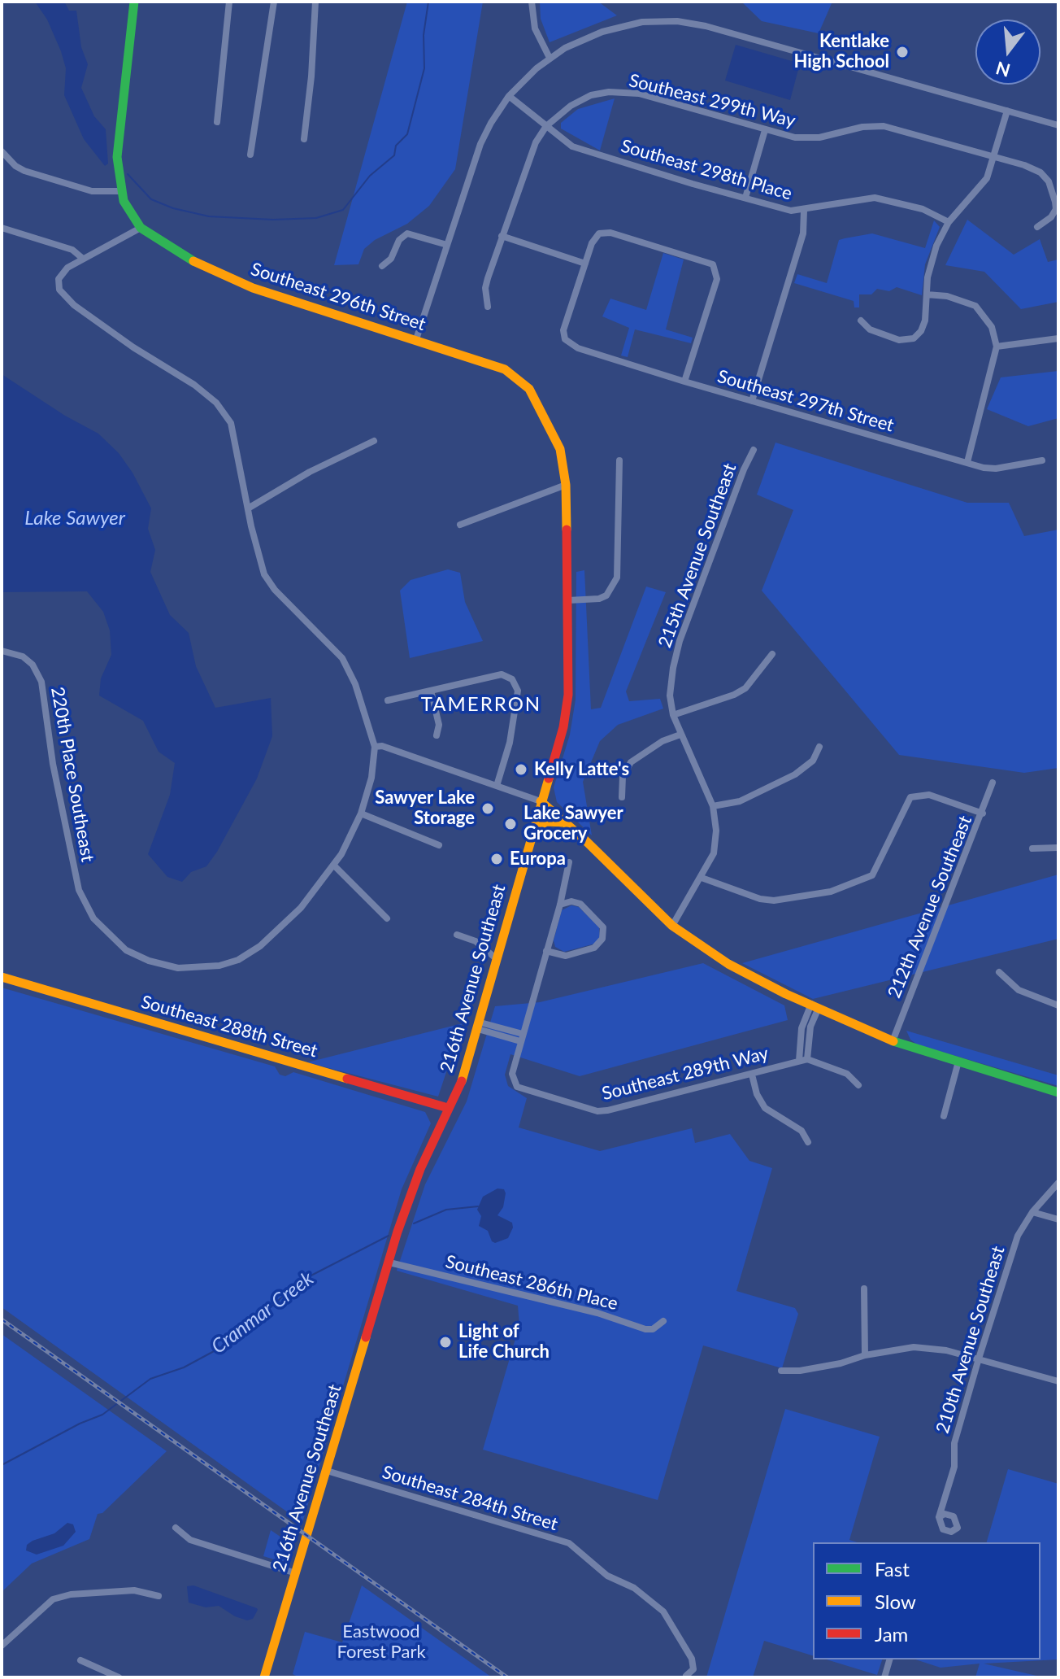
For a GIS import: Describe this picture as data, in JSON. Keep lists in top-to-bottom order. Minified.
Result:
{"streets":{"street":["Southeast 299th Way","Southeast 298th Place","Southeast 296th Street","Southeast 297th Street","215th Avenue Southeast","220th Place Southeast","212th Avenue Southeast","216th Avenue Southeast","Southeast 288th Street","Southeast 289th Way","Southeast 286th Place","210th Avenue Southeast","Southeast 284th Street"]},"crossings":[["Southeast 299th Way","Southeast 298th Place"],["Southeast 296th Street","216th Avenue Southeast"],["216th Avenue Southeast","Southeast 288th Street"],["216th Avenue Southeast","Southeast 286th Place"],["216th Avenue Southeast","Southeast 284th Street"]],"districts":["TAMERRON"],"water":["Lake Sawyer","Cranmar Creek"],"parks":["Eastwood Forest Park"],"places":["Kentlake High School","Kelly Latte's","Sawyer Lake Storage","Lake Sawyer Grocery","Europa","Light of Life Church"],"legend":["Fast","Slow","Jam"],"north":"bottom"}
